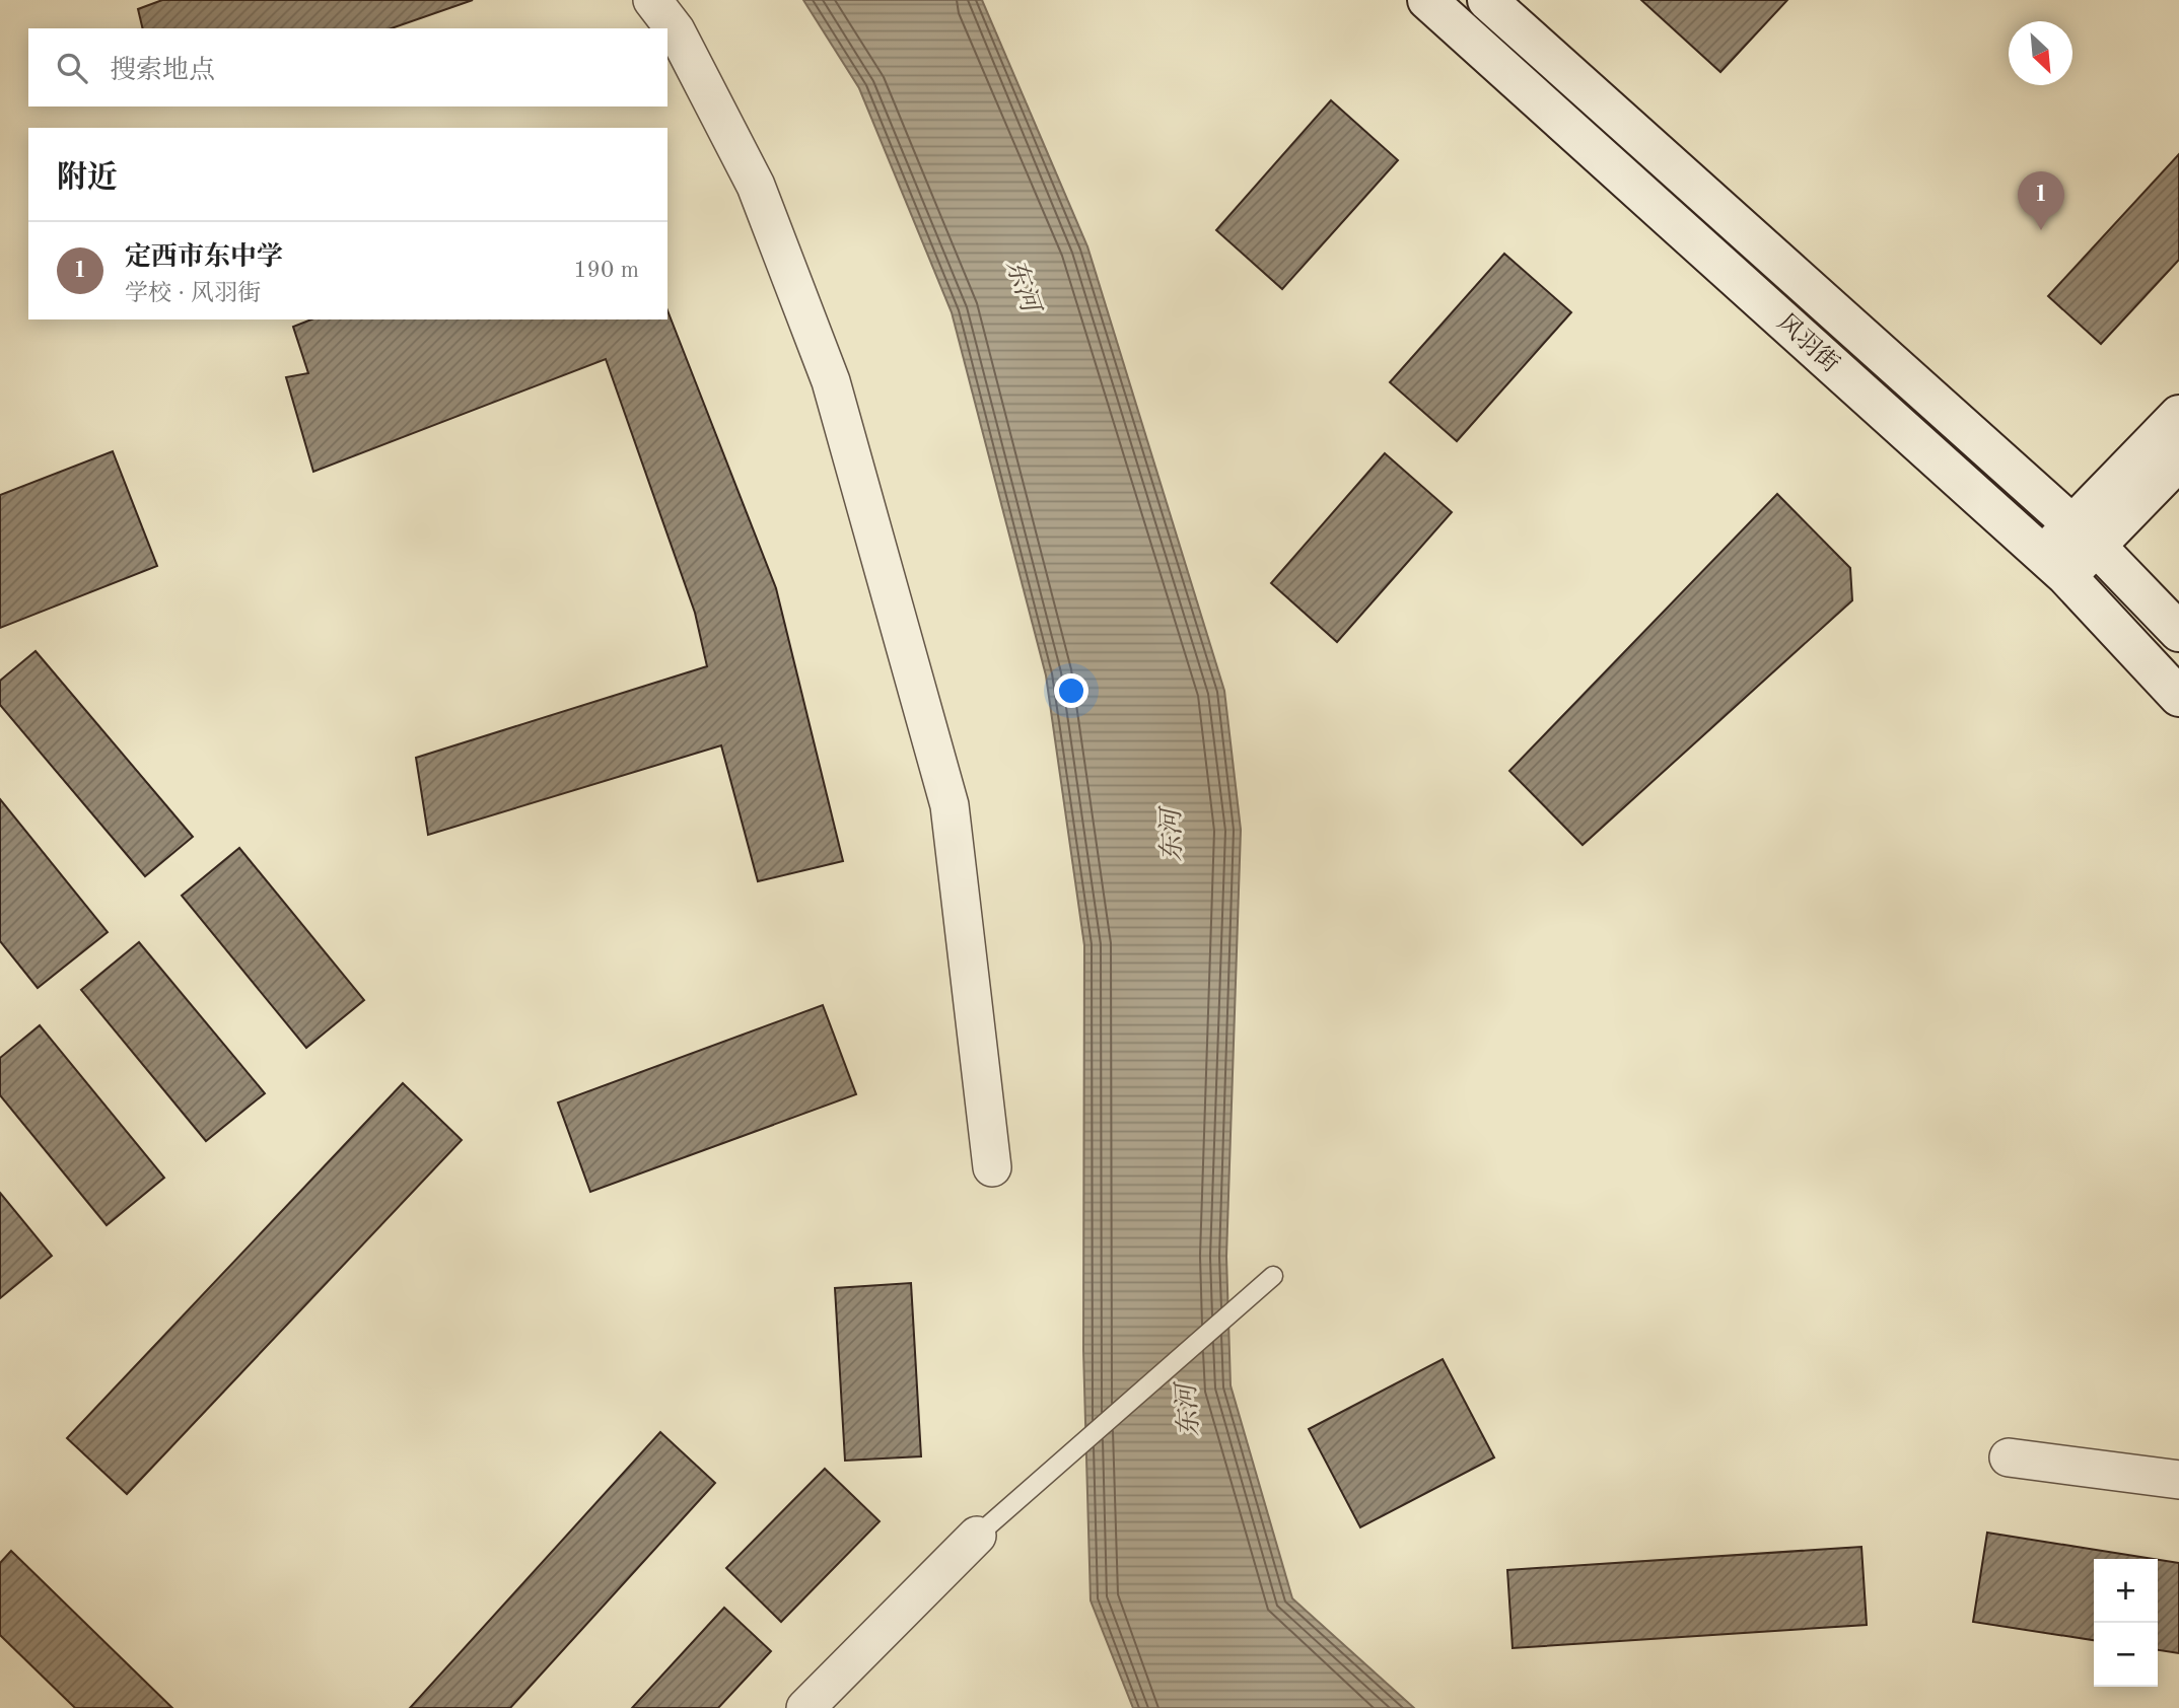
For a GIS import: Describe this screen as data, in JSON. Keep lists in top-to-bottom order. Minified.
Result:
{"streets":{"street":["风羽街"]},"water":["东河"],"north":"bottom right","page":{"search":"搜索地点","heading":"附近","pins":"1","list":[{"mark":"1","name":"定西市东中学","note":"学校 · 风羽街","value":"190 m"}],"map_buttons":["+","−"]}}
